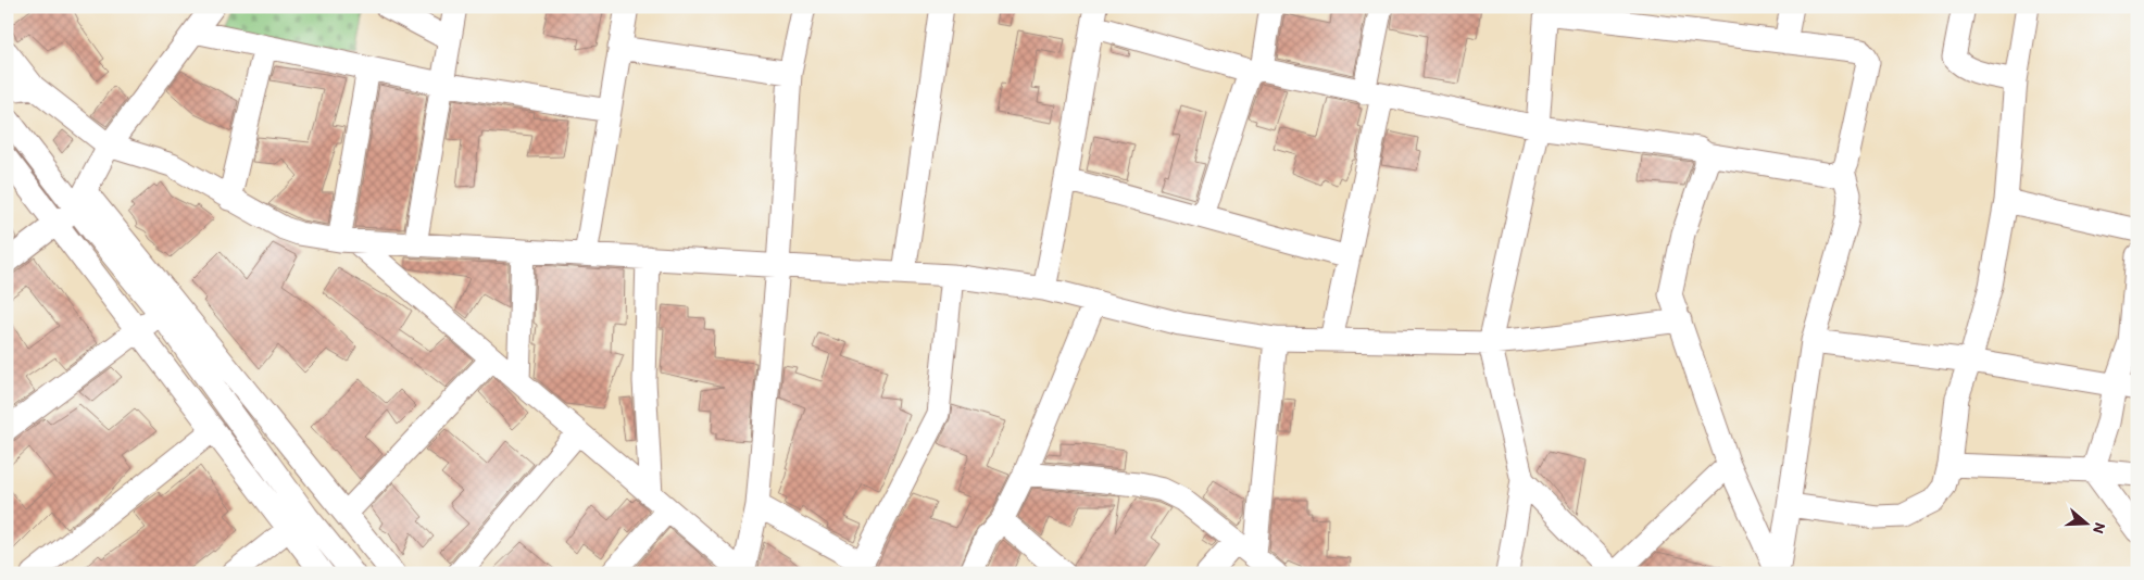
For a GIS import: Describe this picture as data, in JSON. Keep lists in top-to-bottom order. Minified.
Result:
{"north":"right"}
